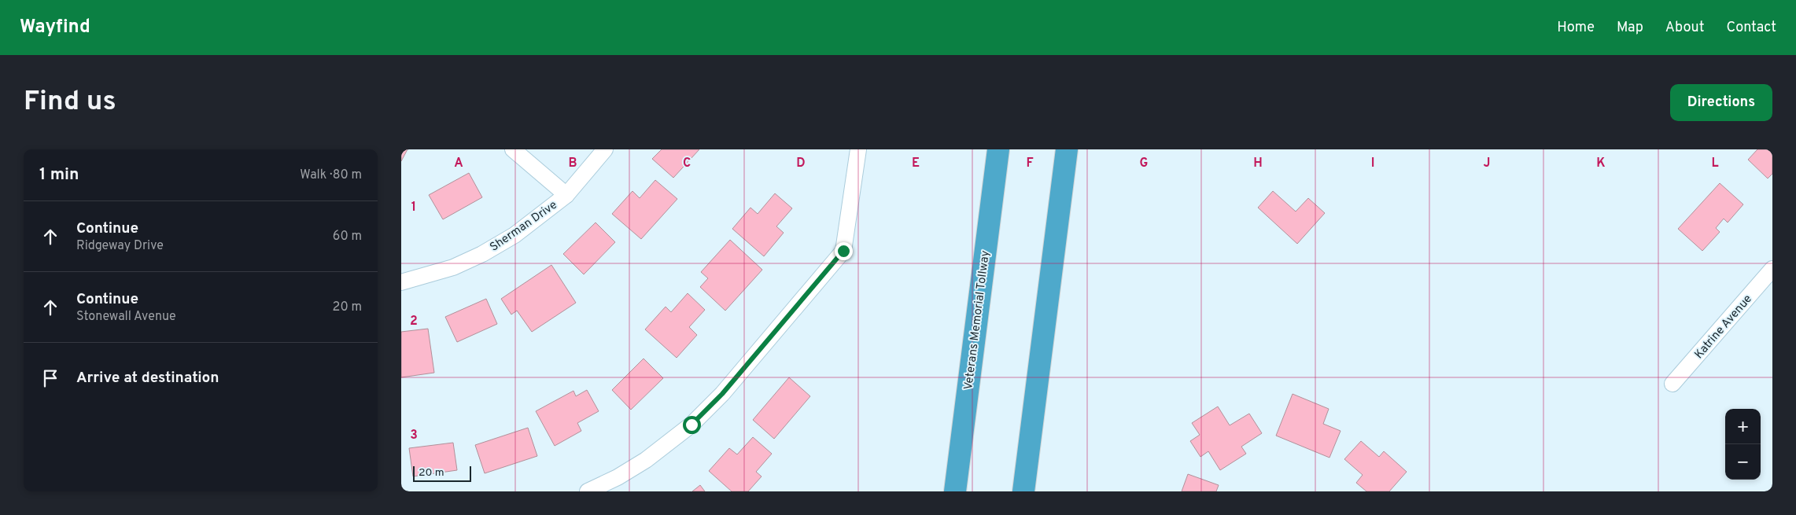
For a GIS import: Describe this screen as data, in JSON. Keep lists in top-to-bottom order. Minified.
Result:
{"streets":{"highway":["Veterans Memorial Tollway"],"street":["Sherman Drive","Katrine Avenue"]},"scale_bar":"20 m","page":{"header":"Wayfind","nav":["Home","Map","About","Contact"],"buttons":"Directions","title":"Find us","heading":["1 min","Walk · 80 m"],"list":[["Continue","Ridgeway Drive","60 m"],["Continue","Stonewall Avenue","20 m"],"Arrive at destination"],"map_buttons":["+","−"],"scale":"20 m"},"grid":{"columns":["A","B","C","D","E","F","G","H","I","J","K","L"],"rows":["1","2","3"]}}
